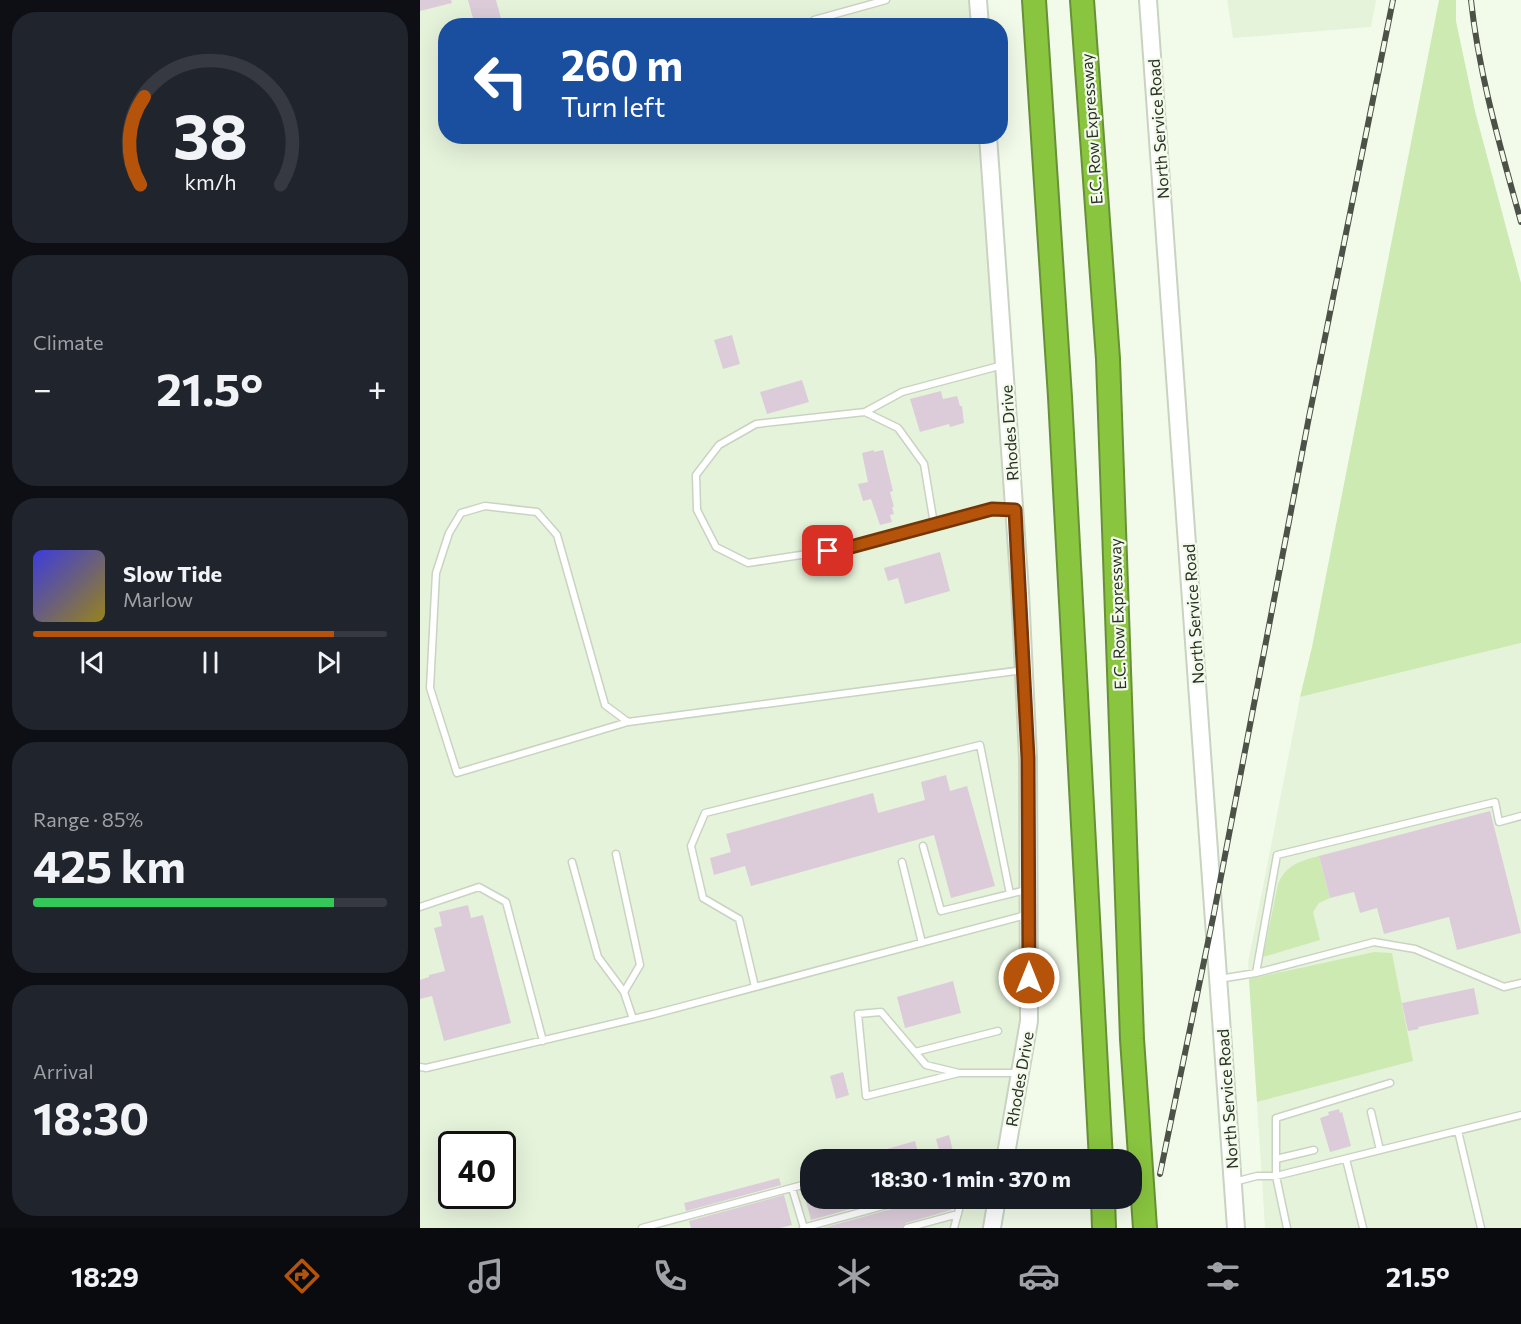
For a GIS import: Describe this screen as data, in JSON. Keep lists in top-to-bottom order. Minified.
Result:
{"streets":{"highway":["E.C. Row Expressway"],"street":["North Service Road","Rhodes Drive"]},"page":{"turn":["260 m","Turn left"],"tile":["Climate",["Range · 85%","425 km"],["Arrival","18:30"]],"heat":["−","21.5°","+"],"song":["Slow Tide","Marlow"],"limit":"40","trip":"18:30 · 1 min · 370 m","tabs":["18:29","21.5°"],"gauge":["38","km/h"]}}
